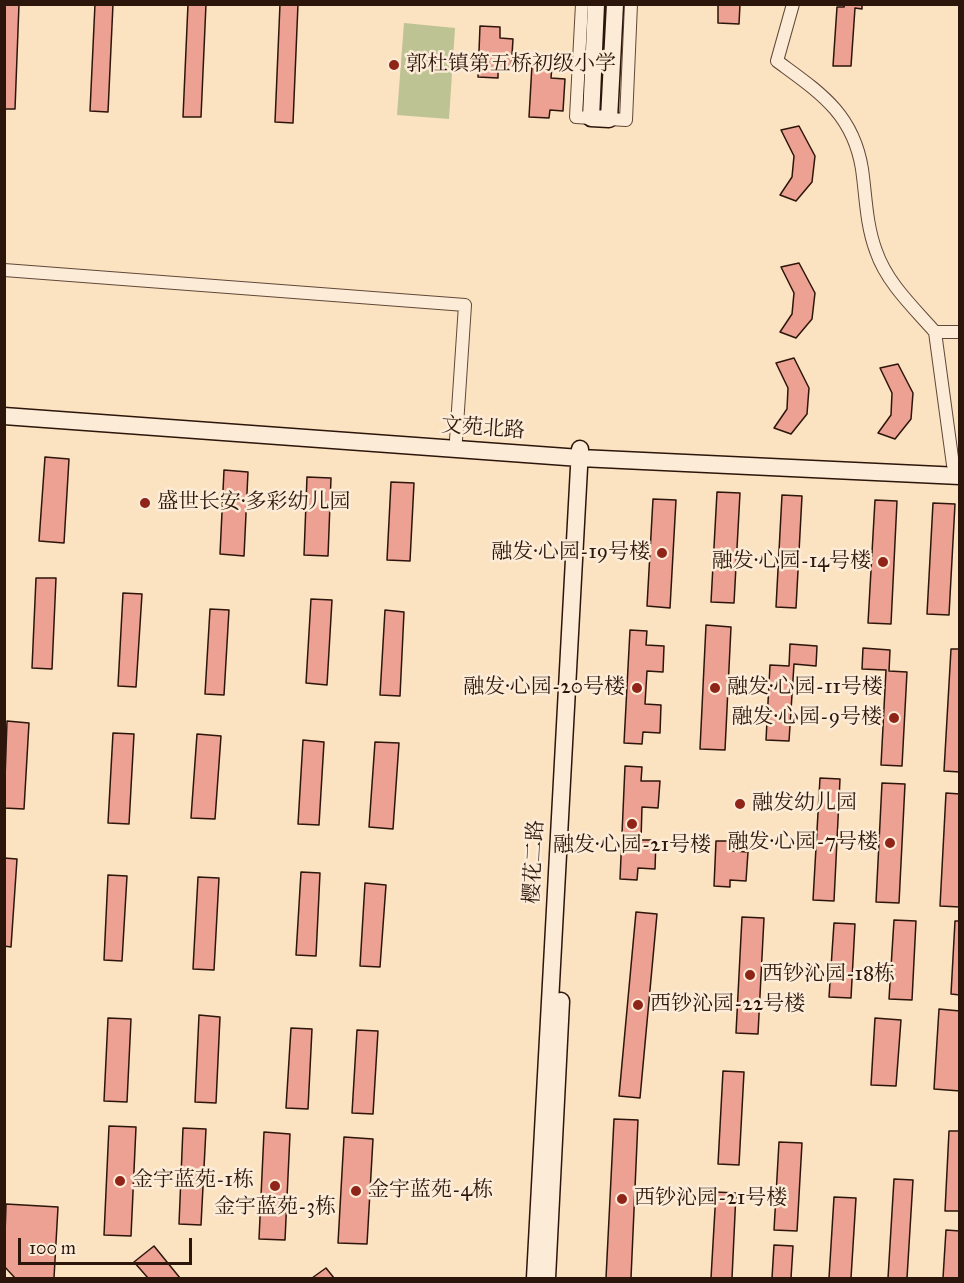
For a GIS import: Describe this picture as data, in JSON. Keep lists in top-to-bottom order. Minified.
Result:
{"streets":{"street":["文苑北路","樱花二路"]},"crossings":[["文苑北路","樱花二路"]],"places":["郭杜镇第五桥初级小学","盛世长安·多彩幼儿园","融发·心园-19号楼","融发·心园-14号楼","融发·心园-20号楼","融发·心园-11号楼","融发·心园-9号楼","融发幼儿园","融发·心园-21号楼","融发·心园-7号楼","西钞沁园-18栋","西钞沁园-22号楼","金宇蓝苑-1栋","金宇蓝苑-3栋","金宇蓝苑-4栋","西钞沁园-21号楼"],"scale_bar":"100 m"}
